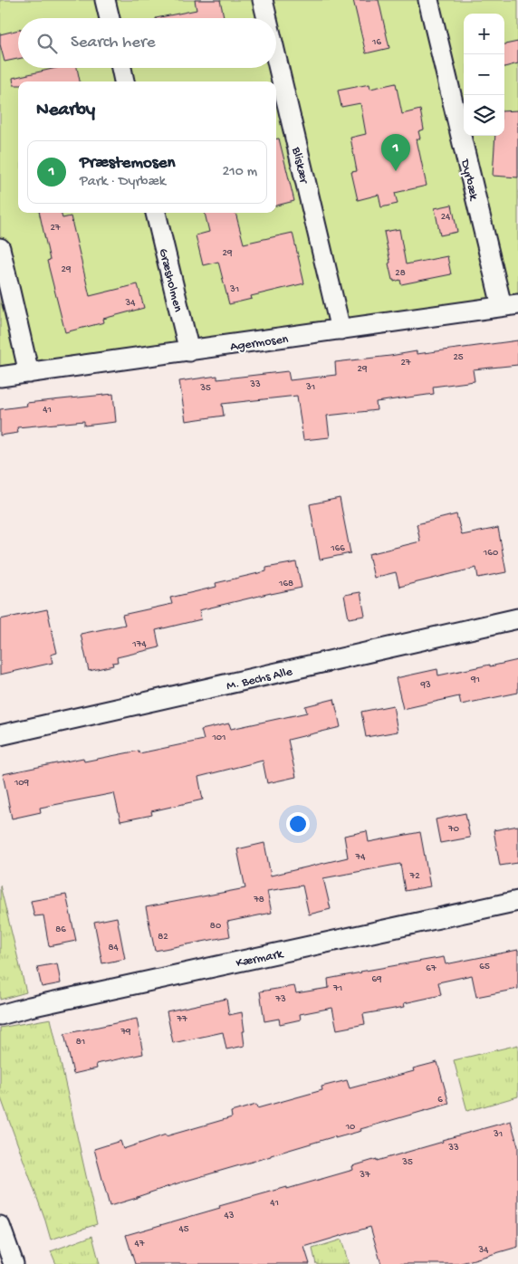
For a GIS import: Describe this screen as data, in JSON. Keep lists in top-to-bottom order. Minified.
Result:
{"streets":{"street":["Bliskær","Dyrbæk","Græsholmen","Agermosen","M. Bechs Alle","Kærmark"]},"crossings":[["Bliskær","Agermosen"],["Dyrbæk","Agermosen"],["Græsholmen","Agermosen"]],"house_numbers":["16","24","27","29","29","28","31","34","25","27","29","33","31","35","41","166","160","168","174","91","93","101","109","70","74","72","78","80","86","82","84","65","67","69","71","73","77","79","81","6","10","31","33","35","37","41","43","45","47","34"],"page":{"map_buttons":["+","−"],"search":"Search here","heading":"Nearby","pins":"1","list":[{"mark":"1","name":"Præstemosen","note":"Park · Dyrbæk","value":"210 m"}]}}
